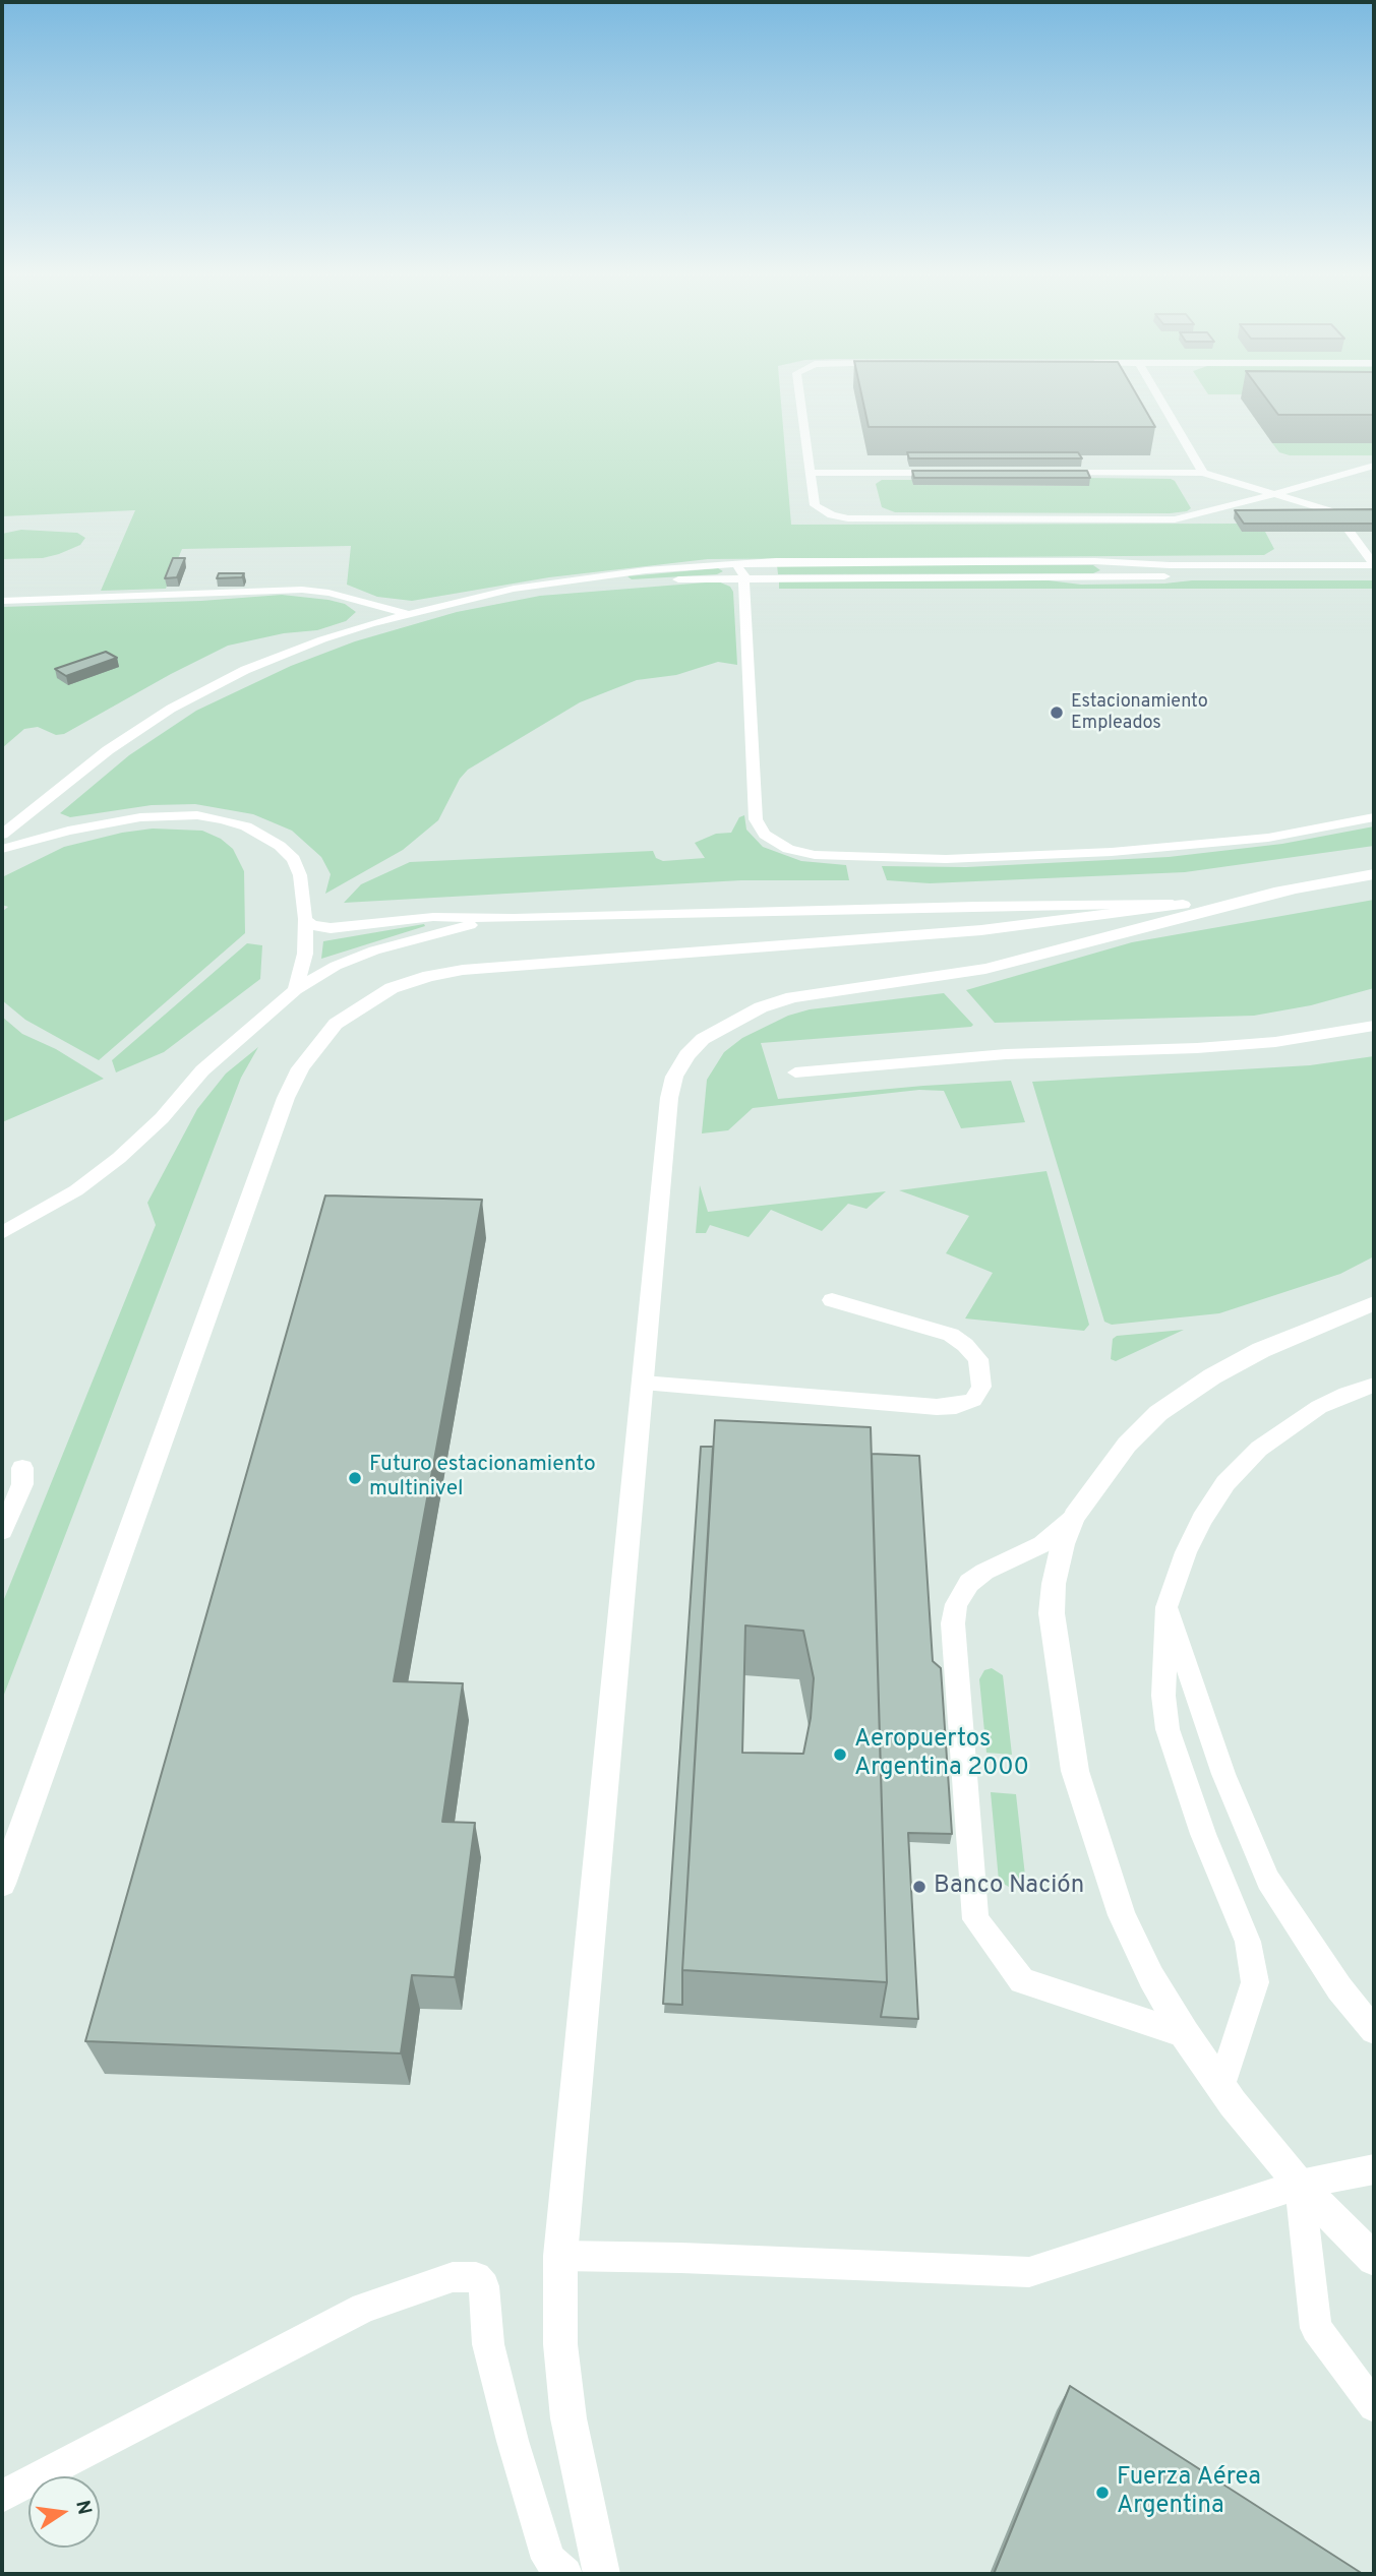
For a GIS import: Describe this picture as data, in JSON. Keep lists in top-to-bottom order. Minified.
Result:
{"places":["Estacionamiento Empleados","Futuro estacionamiento multinivel","Aeropuertos Argentina 2000","Banco Nación","Fuerza Aérea Argentina"],"north":"right"}
